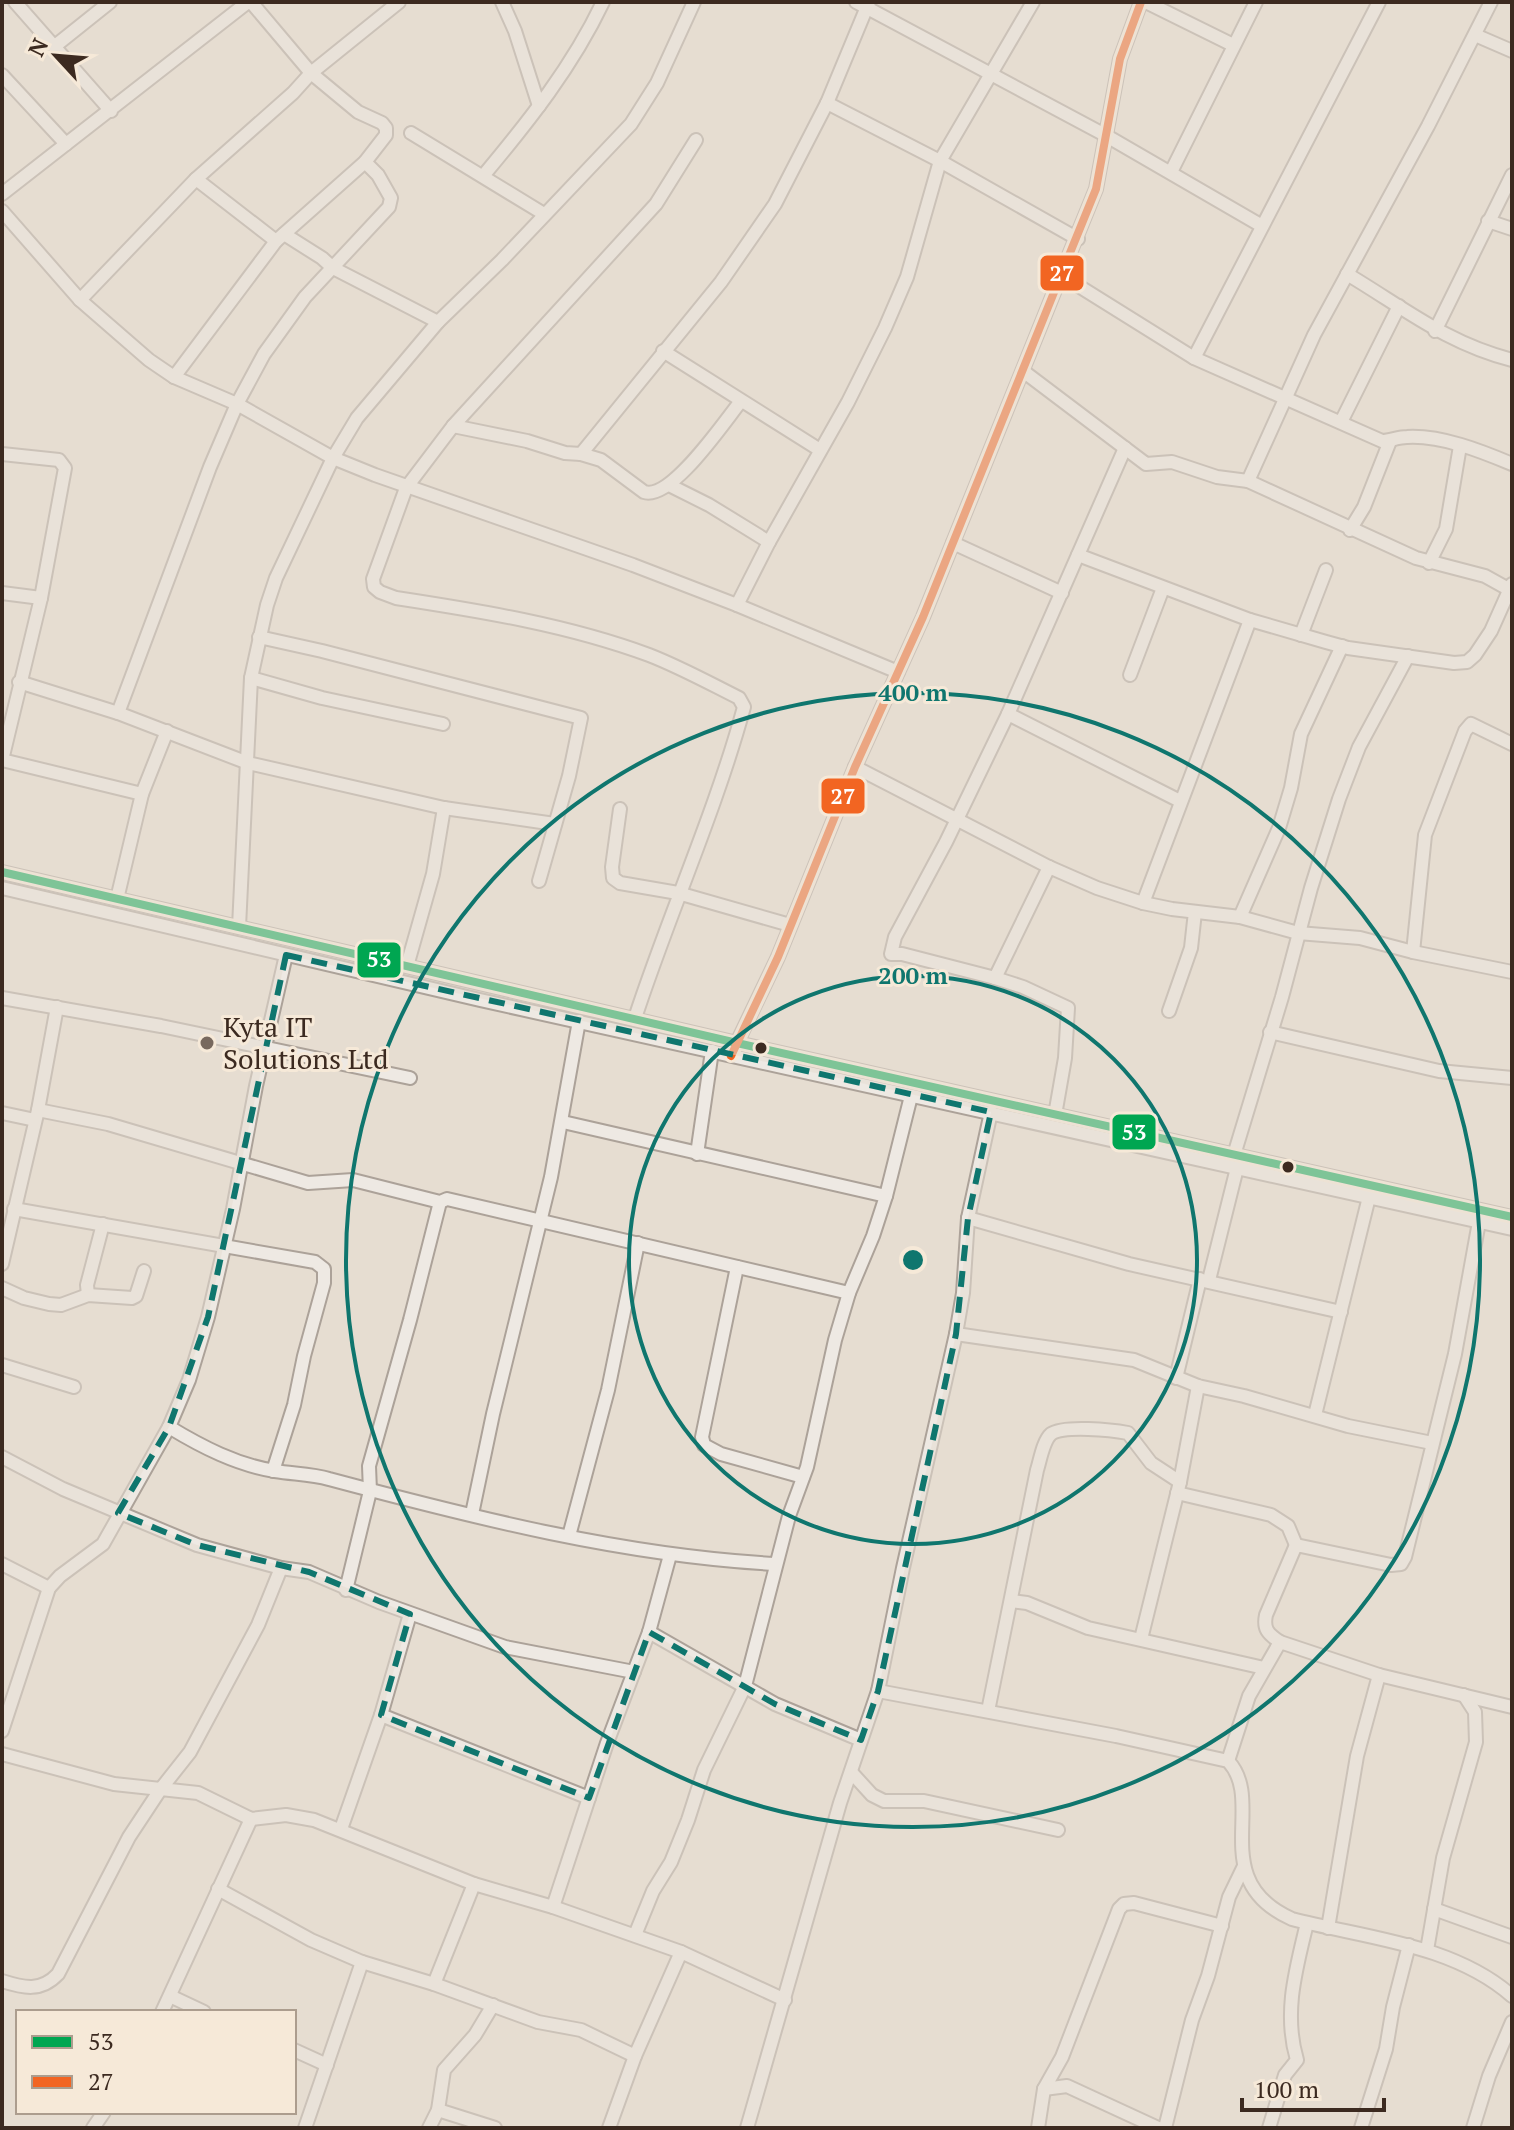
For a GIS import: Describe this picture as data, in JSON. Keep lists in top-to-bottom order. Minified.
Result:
{"places":["Kyta IT Solutions Ltd"],"lines":["transit line 27","transit line 53"],"legend":["53","27"],"scale_bar":"100 m","north":"top left","rings":["400 m","200 m"]}
